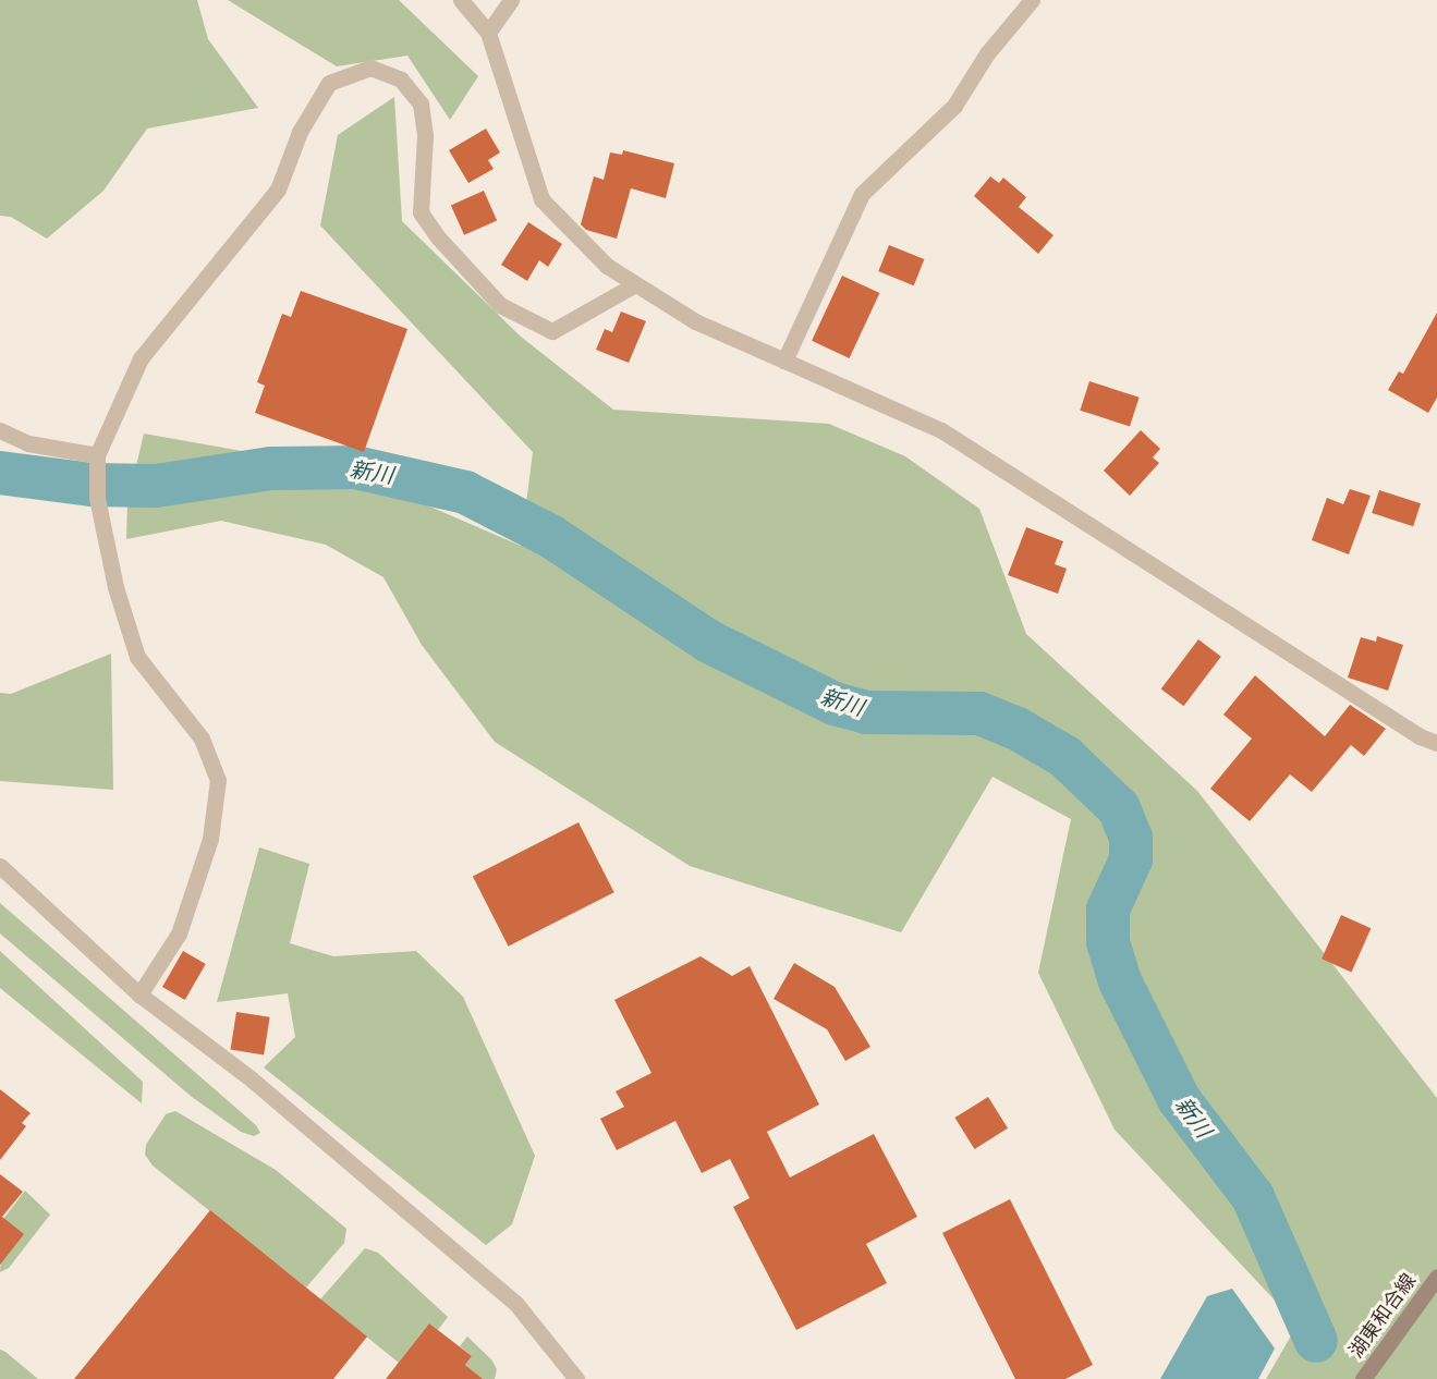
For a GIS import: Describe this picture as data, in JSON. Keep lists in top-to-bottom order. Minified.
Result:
{"streets":{"main road":["湖東和合線"]},"water":["新川"]}
